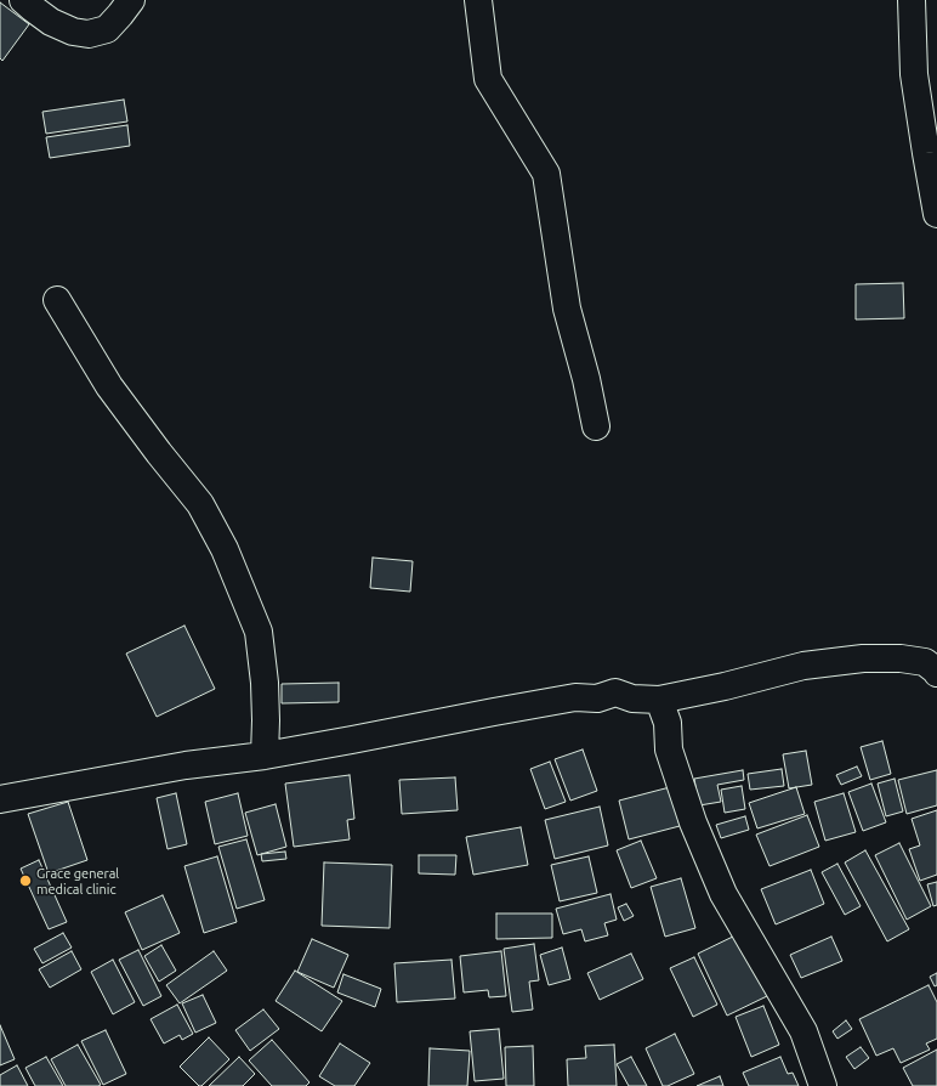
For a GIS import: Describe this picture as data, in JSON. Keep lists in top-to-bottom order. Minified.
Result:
{"places":["Grace general medical clinic"]}
